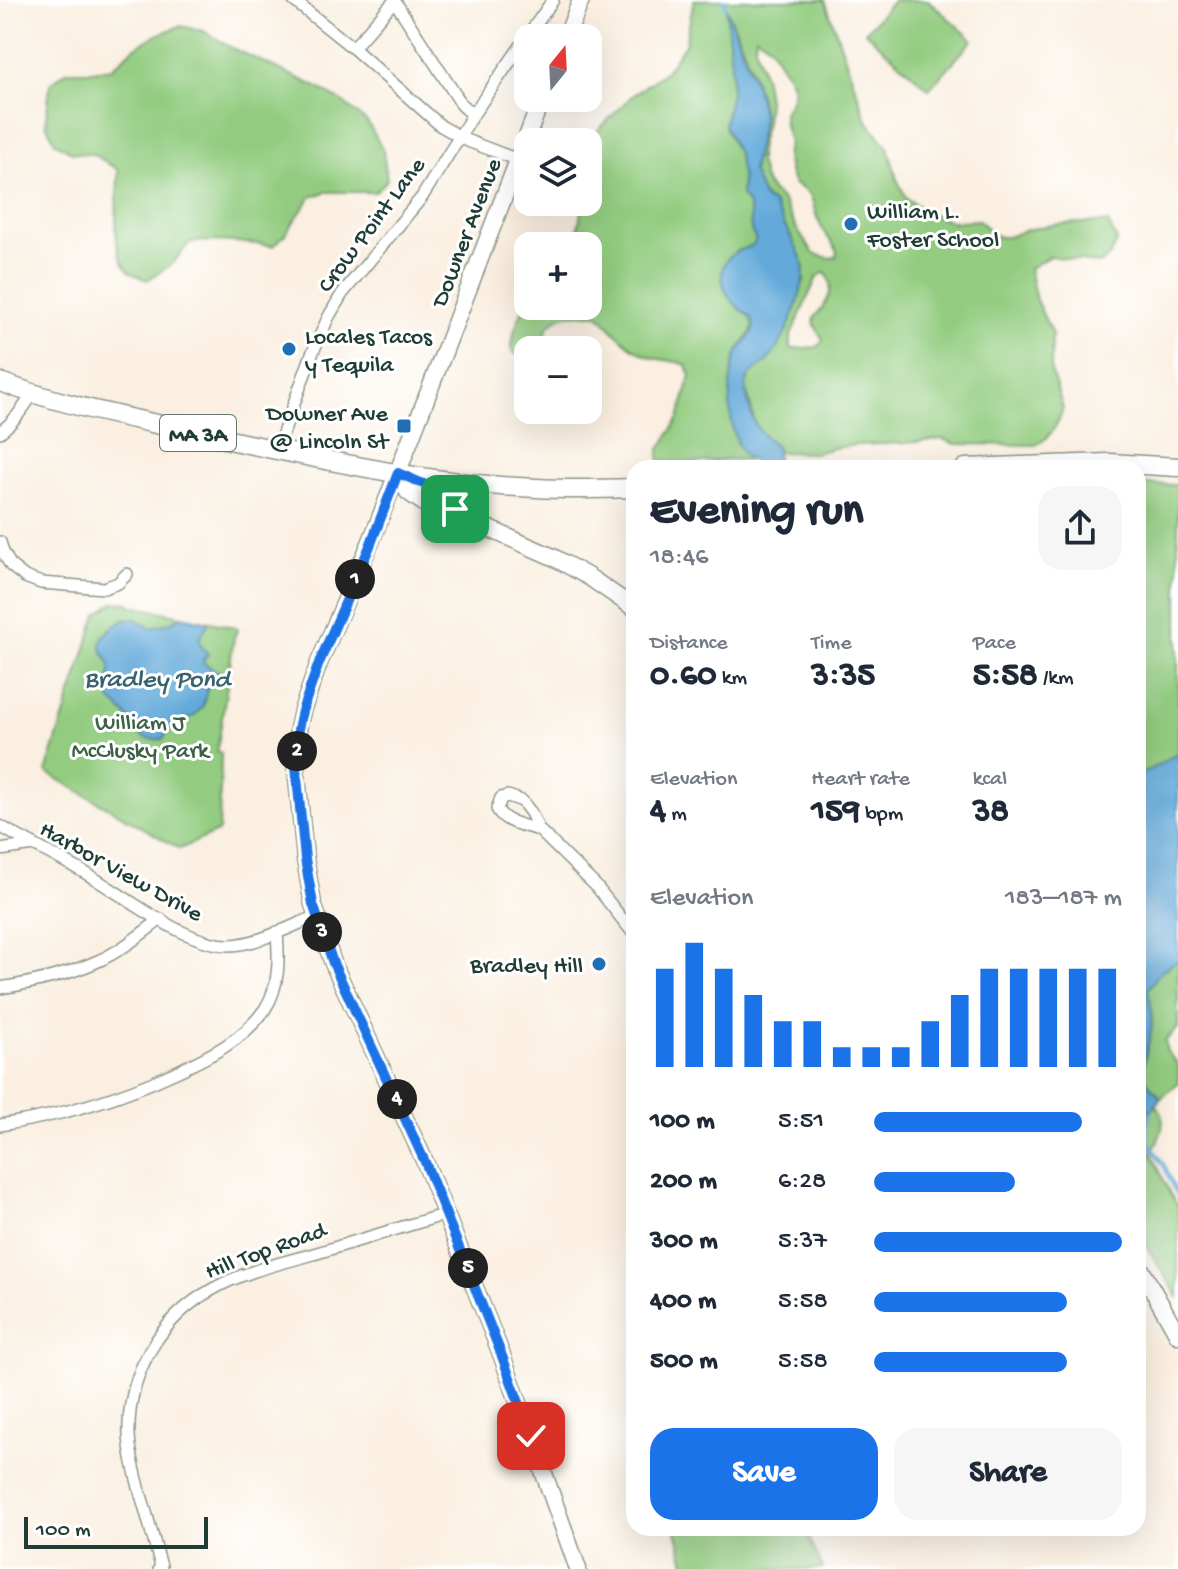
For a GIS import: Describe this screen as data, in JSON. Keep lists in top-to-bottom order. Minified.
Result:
{"streets":{"main road":["MA 3A"],"street":["Crow Point Lane","Downer Avenue","Harbor View Drive","Hill Top Road"]},"crossings":[["Crow Point Lane","MA 3A"],["Downer Avenue","MA 3A"],["Downer Avenue","Harbor View Drive"],["Downer Avenue","Hill Top Road"]],"water":["Bradley Pond"],"parks":["William J McClusky Park"],"places":{"other":["William L. Foster School","Locales Tacos y Tequila","Bradley Hill"],"transit":["Downer Ave @ Lincoln St"]},"scale_bar":"100 m","north":"top","page":{"map_buttons":["+","−"],"heading":["Evening run","18:46"],"pins":["1","2","3","4","5"],"stats":[["Distance","0.60 km"],["Time","3:35"],["Pace","5:58 /km"],["Elevation","4 m"],["Heart rate","159 bpm"],["kcal","38"]],"chart":["Elevation","183–187 m"],"list":[{"name":"100 m","note":"5:51"},{"name":"200 m","note":"6:28"},{"name":"300 m","note":"5:37"},{"name":"400 m","note":"5:58"},{"name":"500 m","note":"5:58"}],"buttons":["Save","Share"],"scale":"100 m"}}
